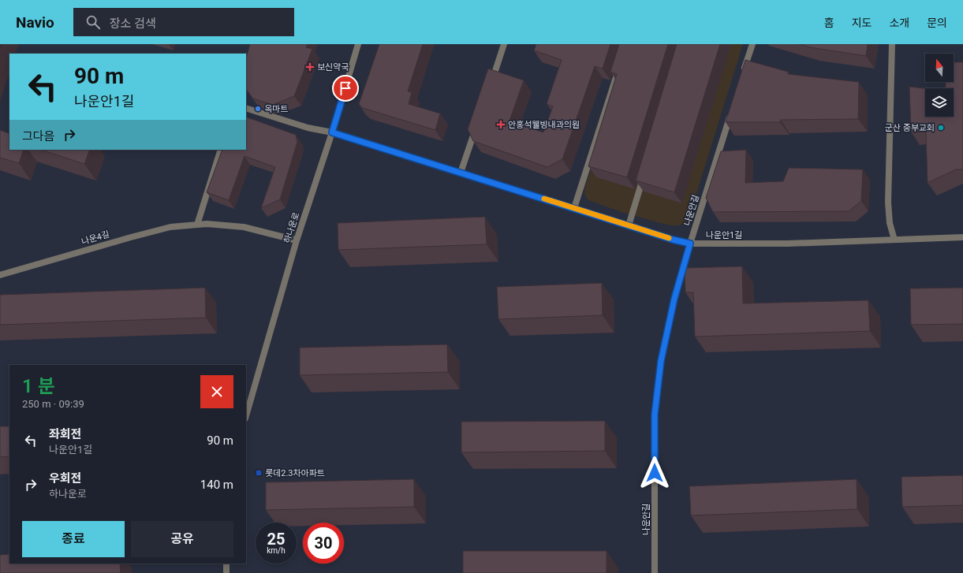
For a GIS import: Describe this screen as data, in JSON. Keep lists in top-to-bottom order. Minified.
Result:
{"streets":{"street":["나운안길","하나운로","나운안1길","나운4길"]},"crossings":[["나운안길","나운안1길"],["하나운로","나운안1길"],["하나운로","나운4길"]],"places":{"health":["보신약국","안홍석웰빙내과의원"],"other":["옥마트","군산 중부교회"],"transit":["롯데2.3차아파트"]},"north":"top","page":{"header":"Navio","search":"장소 검색","nav":["홈","지도","소개","문의"],"turn":["90 m","나운안1길"],"then":"그다음","heading":["1 분","250 m · 09:39"],"list":[{"name":"좌회전","note":"나운안1길","value":"90 m"},{"name":"우회전","note":"하나운로","value":"140 m"}],"buttons":["종료","공유"],"speed":"25 km/h","limit":"30"}}
